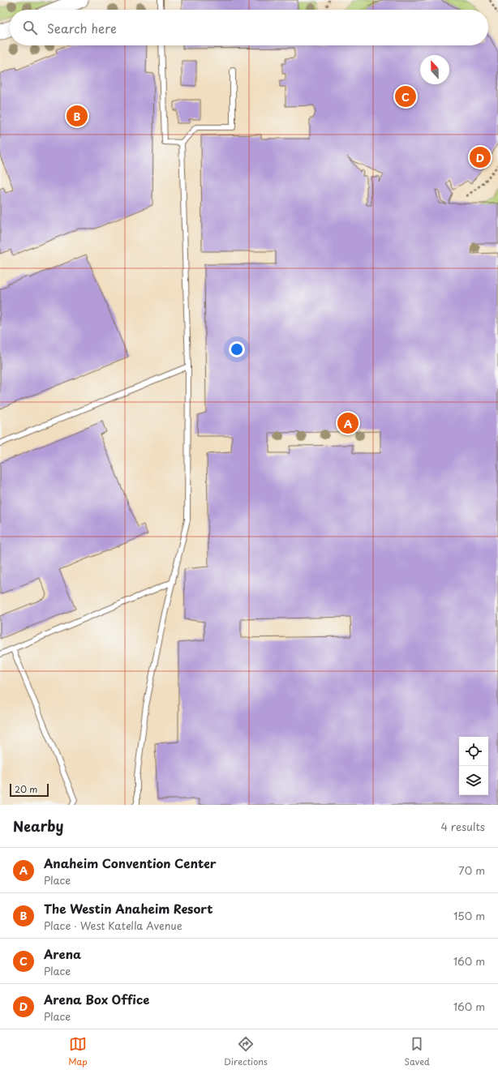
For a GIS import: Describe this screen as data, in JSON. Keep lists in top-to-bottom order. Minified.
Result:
{"scale_bar":"20 m","north":"top","page":{"search":"Search here","pins":["C","B","D","A"],"scale":"20 m","heading":["Nearby","4 results"],"list":[{"mark":"A","name":"Anaheim Convention Center","note":"Place","value":"70 m"},{"mark":"B","name":"The Westin Anaheim Resort","note":"Place · West Katella Avenue","value":"150 m"},{"mark":"C","name":"Arena","note":"Place","value":"160 m"},{"mark":"D","name":"Arena Box Office","note":"Place","value":"160 m"}],"nav":["Map","Directions","Saved"]}}
